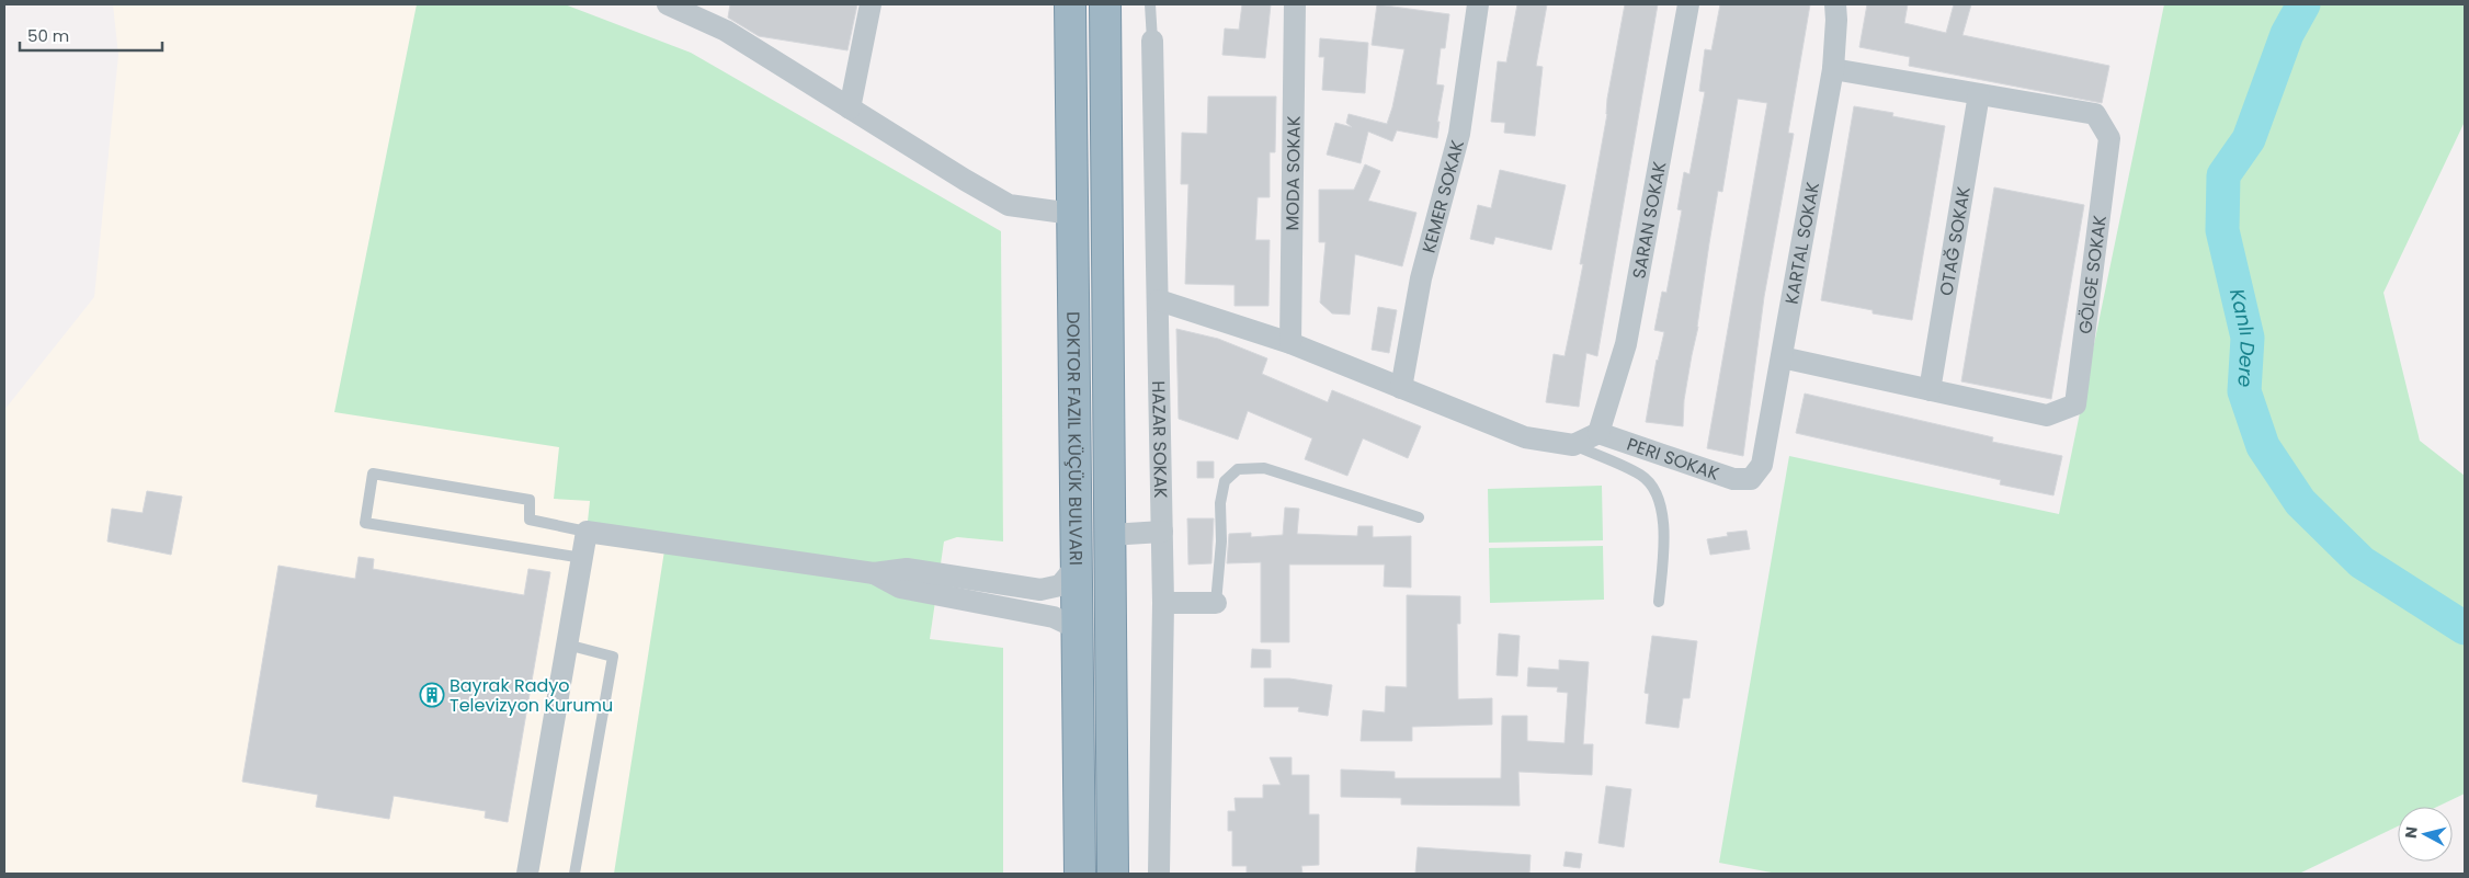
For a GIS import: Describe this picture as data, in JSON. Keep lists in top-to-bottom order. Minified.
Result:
{"streets":{"street":["MODA SOKAK","KEMER SOKAK","SARAN SOKAK","OTAĞ SOKAK","KARTAL SOKAK","GÖLGE SOKAK","HAZAR SOKAK","PERI SOKAK"]},"crossings":[["SARAN SOKAK","PERI SOKAK"],["OTAĞ SOKAK","GÖLGE SOKAK"],["KARTAL SOKAK","GÖLGE SOKAK"],["KARTAL SOKAK","PERI SOKAK"]],"water":["Kanlı Dere"],"places":{"building":["Bayrak Radyo Televizyon Kurumu"]},"scale_bar":"50 m","north":"left"}
